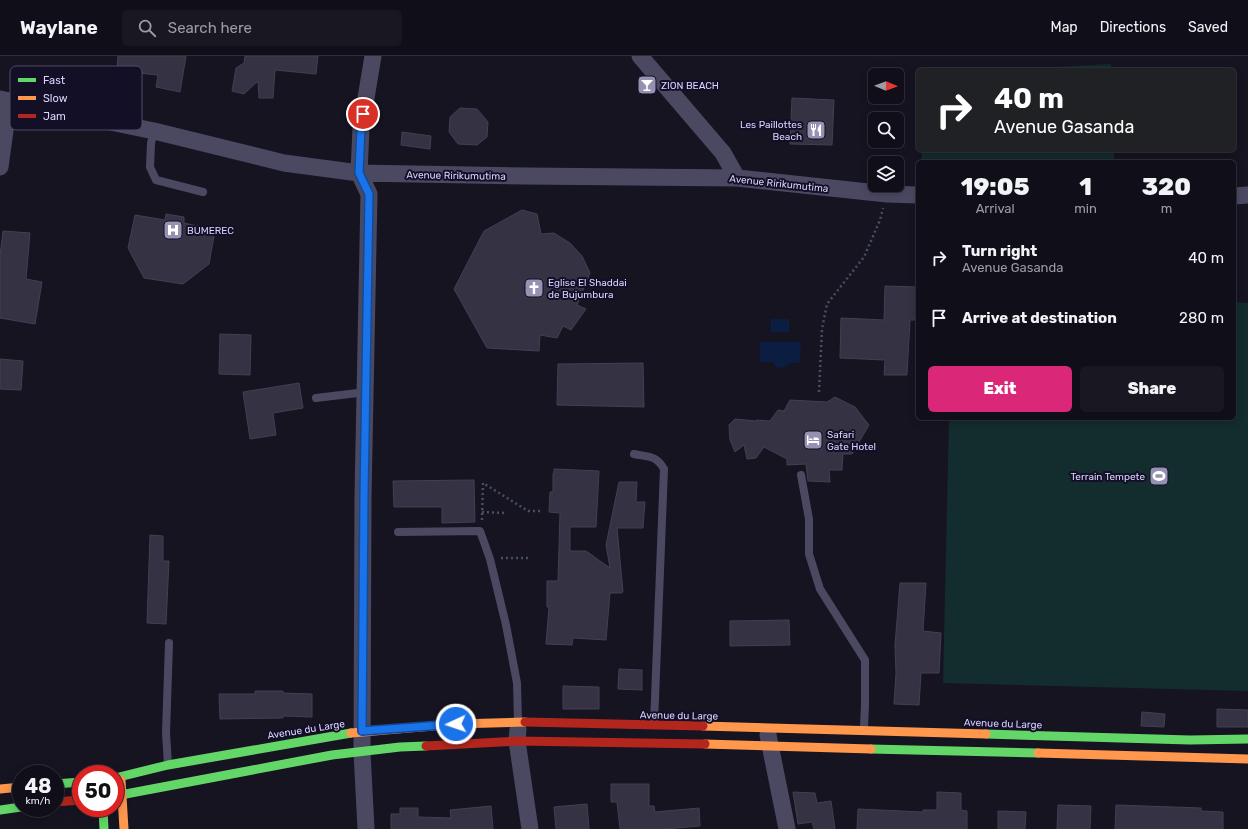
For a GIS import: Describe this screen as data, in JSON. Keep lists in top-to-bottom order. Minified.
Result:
{"streets":{"main road":["Avenue du Large"],"street":["Avenue Ririkumutima"]},"places":{"bar":["ZION BEACH"],"restaurant":["Les Paillottes Beach"],"hospital":["BUMEREC"],"church":["Eglise El Shaddai de Bujumbura"],"hotel":["Safari Gate Hotel"],"sports":["Terrain Tempete"]},"legend":["Fast","Slow","Jam"],"north":"right","page":{"header":"Waylane","search":"Search here","nav":["Map","Directions","Saved"],"turn":["40 m","Avenue Gasanda"],"eta":["19:05","Arrival","1","min","320","m"],"list":[{"name":"Turn right","note":"Avenue Gasanda","value":"40 m"},{"name":"Arrive at destination","value":"280 m"}],"buttons":["Exit","Share"],"speed":"48 km/h","limit":"50"}}
